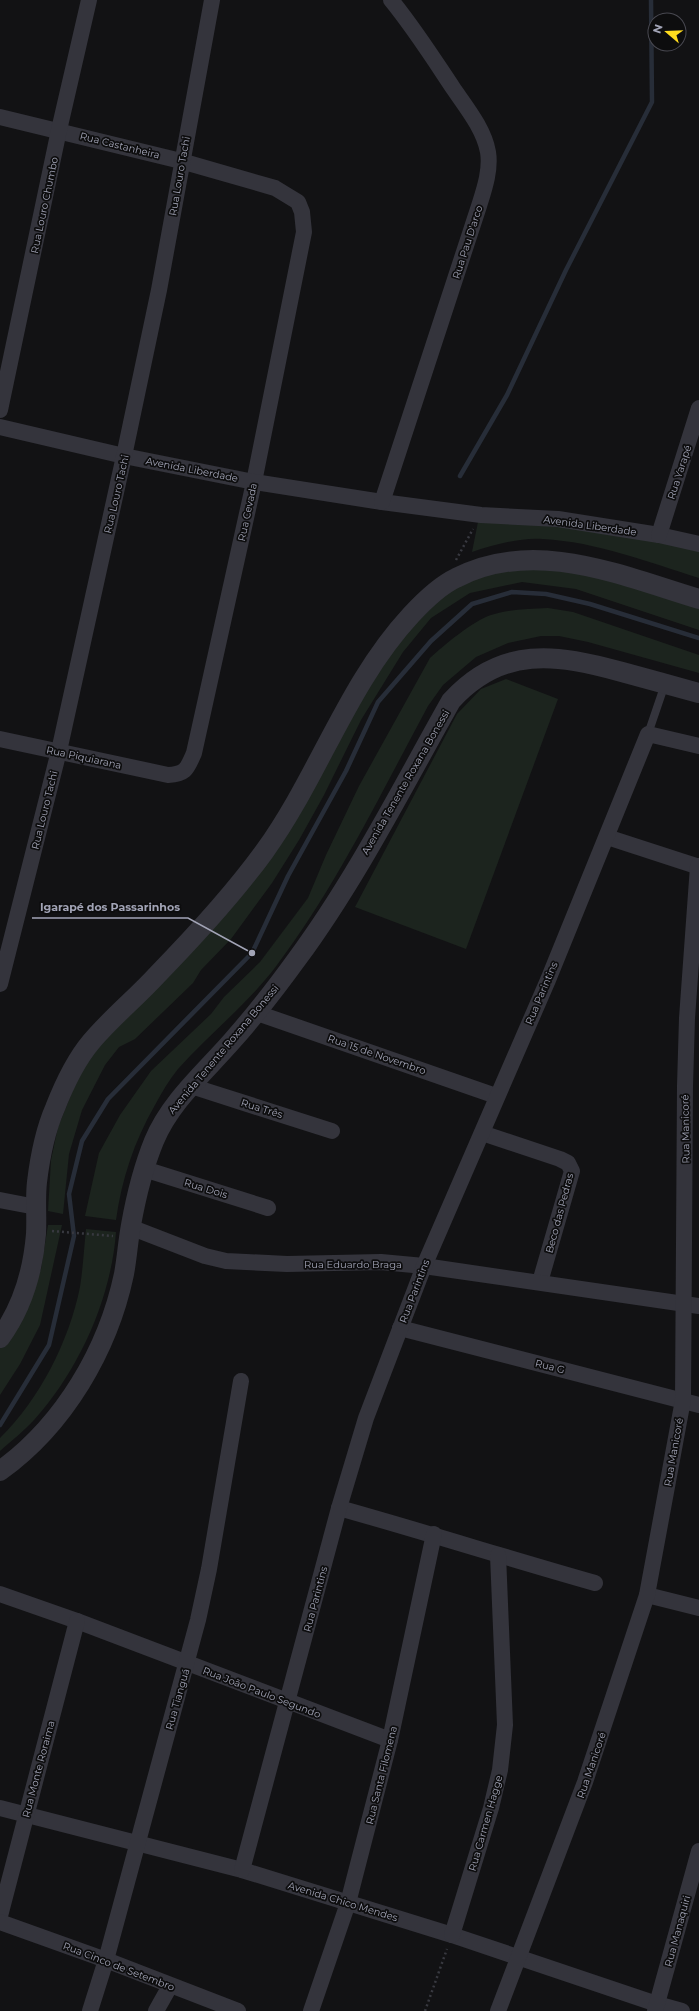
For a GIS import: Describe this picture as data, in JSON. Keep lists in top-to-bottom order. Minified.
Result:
{"streets":{"street":["Rua Castanheira","Rua Louro Tachi","Rua Louro Chumbo","Rua Pau D'arco","Avenida Liberdade","Rua Yarapé","Rua Cevada","Rua Piquiarana","Avenida Tenente Roxana Bonessi","Rua Parintins","Rua 15 de Novembro","Rua Três","Rua Manicoré","Rua Dois","Beco das Pedras","Rua Eduardo Braga","Rua G","Rua João Paulo Segundo","Rua Tianguá","Rua Monte Roraima","Rua Santa Filomena","Rua Carmen Hagge","Avenida Chico Mendes","Rua Manaquiri","Rua Cinco de Setembro"]},"crossings":[["Rua Castanheira","Rua Louro Tachi"],["Rua Castanheira","Rua Louro Chumbo"],["Rua Castanheira","Rua Cevada"],["Rua Louro Tachi","Avenida Liberdade"],["Rua Louro Tachi","Rua Piquiarana"],["Rua Pau D'arco","Avenida Liberdade"],["Avenida Liberdade","Rua Yarapé"],["Avenida Liberdade","Rua Cevada"],["Rua Cevada","Rua Piquiarana"],["Avenida Tenente Roxana Bonessi","Rua 15 de Novembro"],["Avenida Tenente Roxana Bonessi","Rua Três"],["Avenida Tenente Roxana Bonessi","Rua Dois"],["Avenida Tenente Roxana Bonessi","Rua Eduardo Braga"],["Rua Parintins","Rua 15 de Novembro"],["Rua Parintins","Beco das Pedras"],["Rua Parintins","Rua Eduardo Braga"],["Rua Parintins","Rua G"],["Rua Parintins","Rua João Paulo Segundo"],["Rua Parintins","Avenida Chico Mendes"],["Rua Manicoré","Rua Eduardo Braga"],["Rua Manicoré","Rua G"],["Rua Manicoré","Avenida Chico Mendes"],["Beco das Pedras","Rua Eduardo Braga"],["Rua João Paulo Segundo","Rua Tianguá"],["Rua João Paulo Segundo","Rua Monte Roraima"],["Rua João Paulo Segundo","Rua Santa Filomena"],["Rua Tianguá","Avenida Chico Mendes"],["Rua Tianguá","Rua Cinco de Setembro"],["Rua Monte Roraima","Avenida Chico Mendes"],["Rua Santa Filomena","Avenida Chico Mendes"],["Rua Carmen Hagge","Avenida Chico Mendes"],["Avenida Chico Mendes","Rua Manaquiri"]],"places":["Igarapé dos Passarinhos"],"north":"left"}
